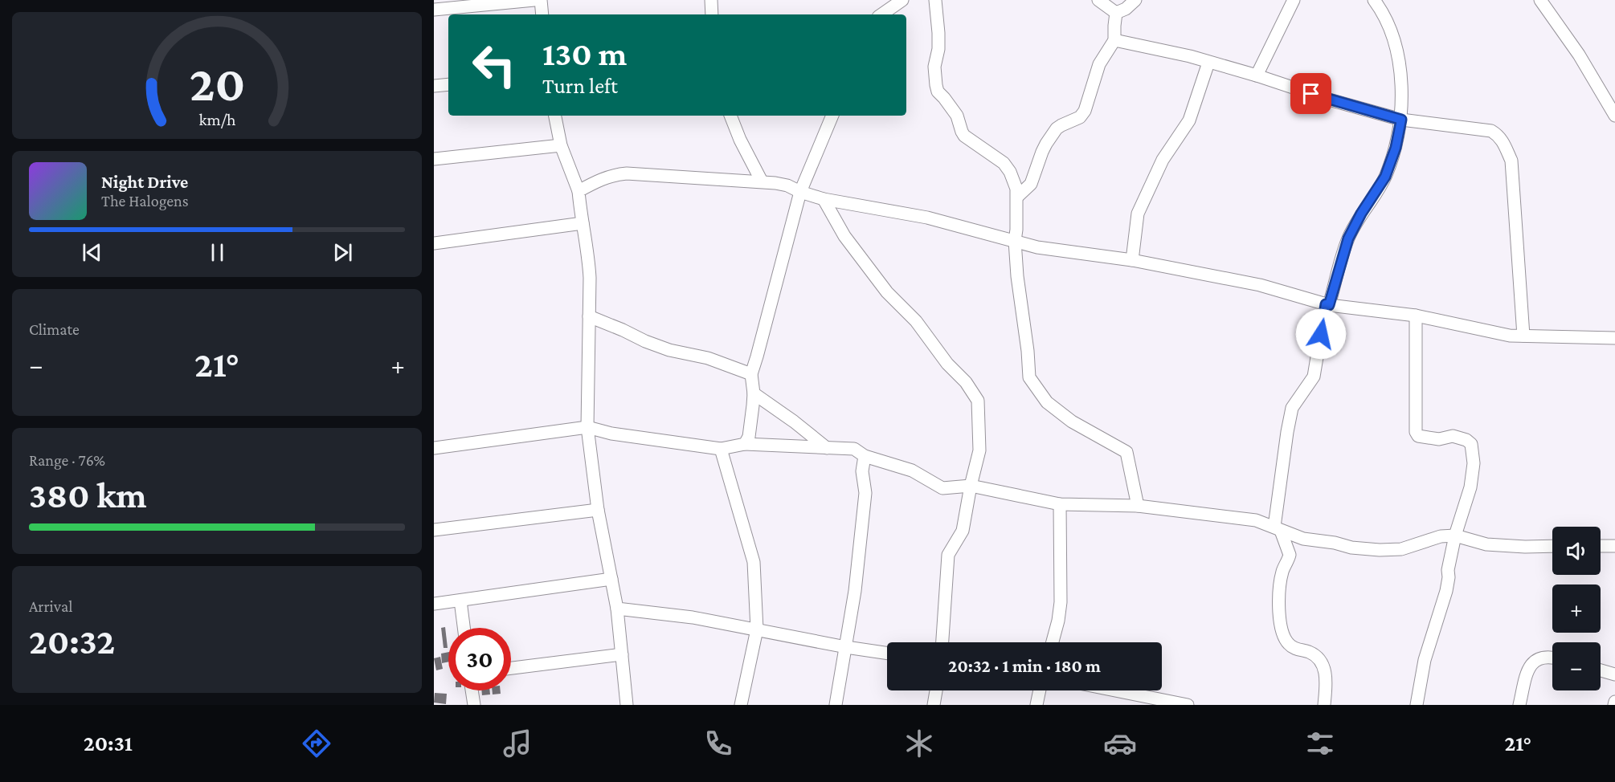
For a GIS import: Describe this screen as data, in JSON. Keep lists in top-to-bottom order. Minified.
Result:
{"page":{"turn":["130 m","Turn left"],"song":["Night Drive","The Halogens"],"tile":["Climate",["Range · 76%","380 km"],["Arrival","20:32"]],"heat":["−","21°","+"],"map_buttons":["+","−"],"limit":"30","trip":"20:32 · 1 min · 180 m","tabs":["20:31","21°"],"gauge":["20","km/h"]}}
